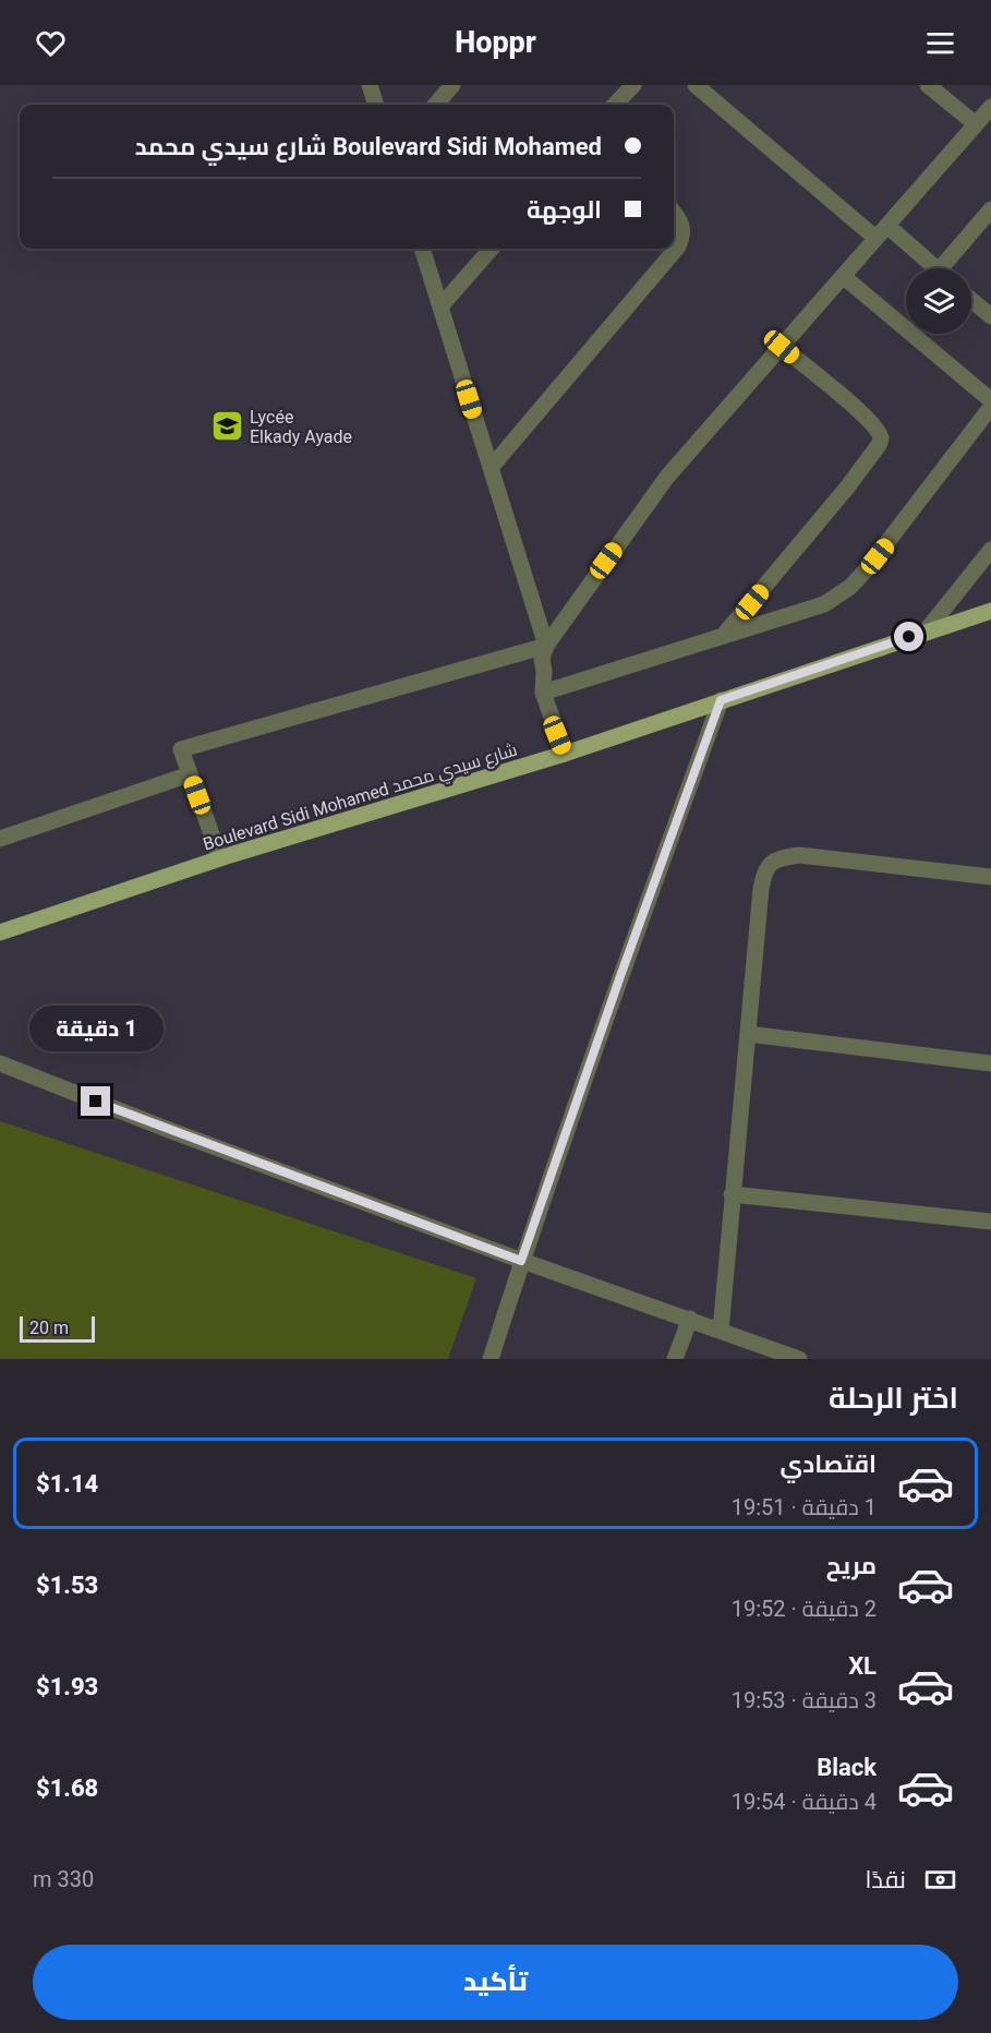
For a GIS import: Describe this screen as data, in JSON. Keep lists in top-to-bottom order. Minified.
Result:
{"streets":{"main road":["Boulevard Sidi Mohamed شارع سيدي محمد"]},"places":{"school or university":["Lycée Elkady Ayade"]},"scale_bar":"20 m","page":{"header":"Hoppr","banner":["Boulevard Sidi Mohamed شارع سيدي محمد","الوجهة"],"bubble":"1 دقيقة","scale":"20 m","heading":"اختر الرحلة","list":[{"name":"اقتصادي","note":"1 دقيقة · 19:51","value":"$1.14"},{"name":"مريح","note":"2 دقيقة · 19:52","value":"$1.53"},{"name":"XL","note":"3 دقيقة · 19:53","value":"$1.93"},{"name":"Black","note":"4 دقيقة · 19:54","value":"$1.68"}],"pay":["نقدًا","330 m"],"buttons":"تأكيد"}}
